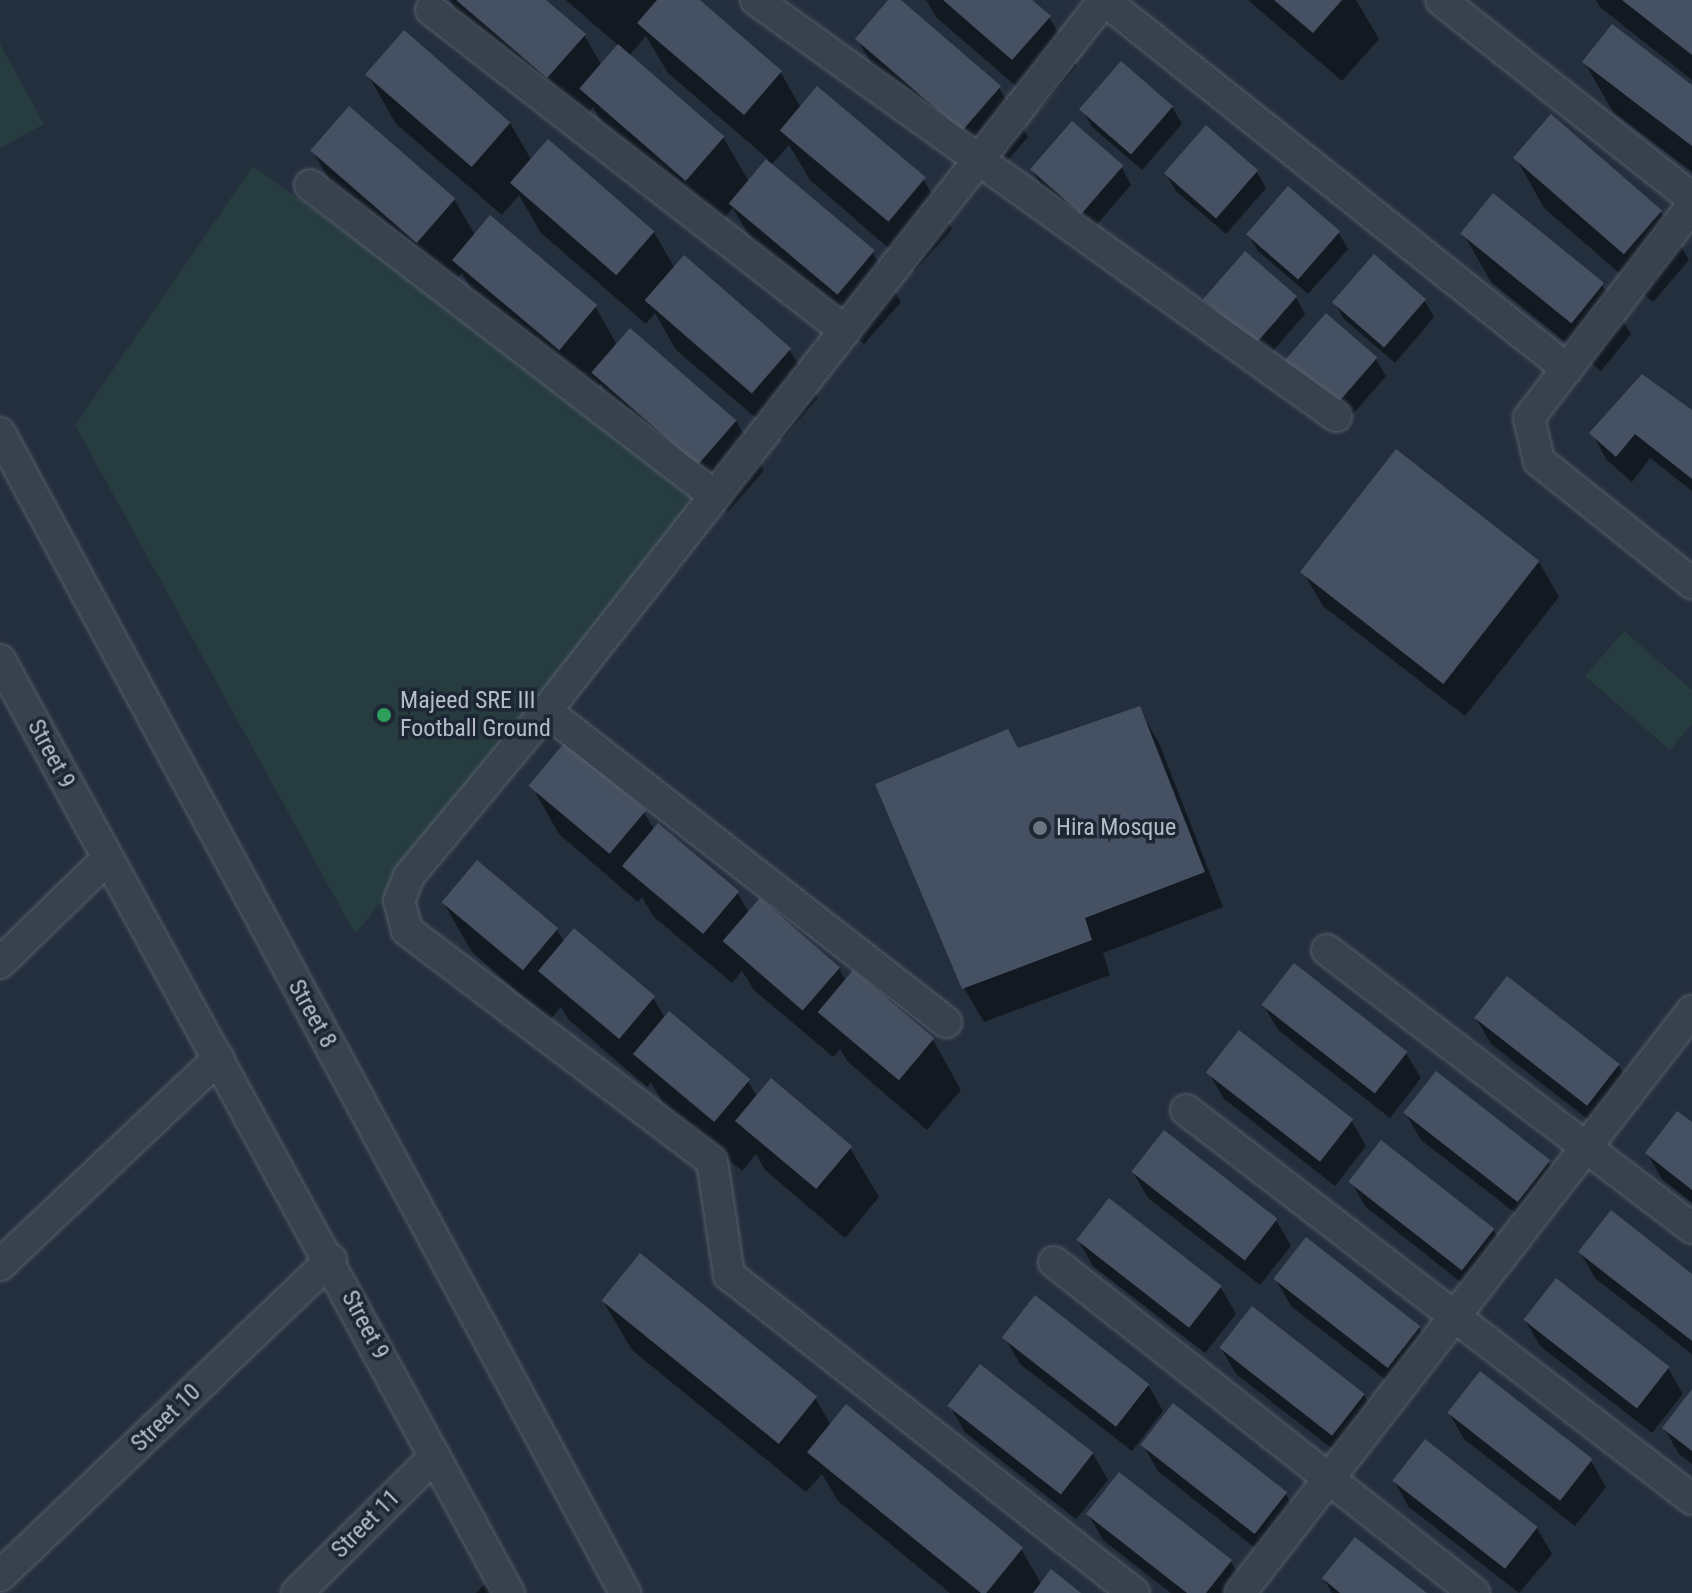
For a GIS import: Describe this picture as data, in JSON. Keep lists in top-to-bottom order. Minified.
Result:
{"streets":{"street":["Street 9","Street 8","Street 10","Street 11"]},"crossings":[["Street 9","Street 10"],["Street 9","Street 11"]],"places":["Majeed SRE III Football Ground","Hira Mosque"]}
